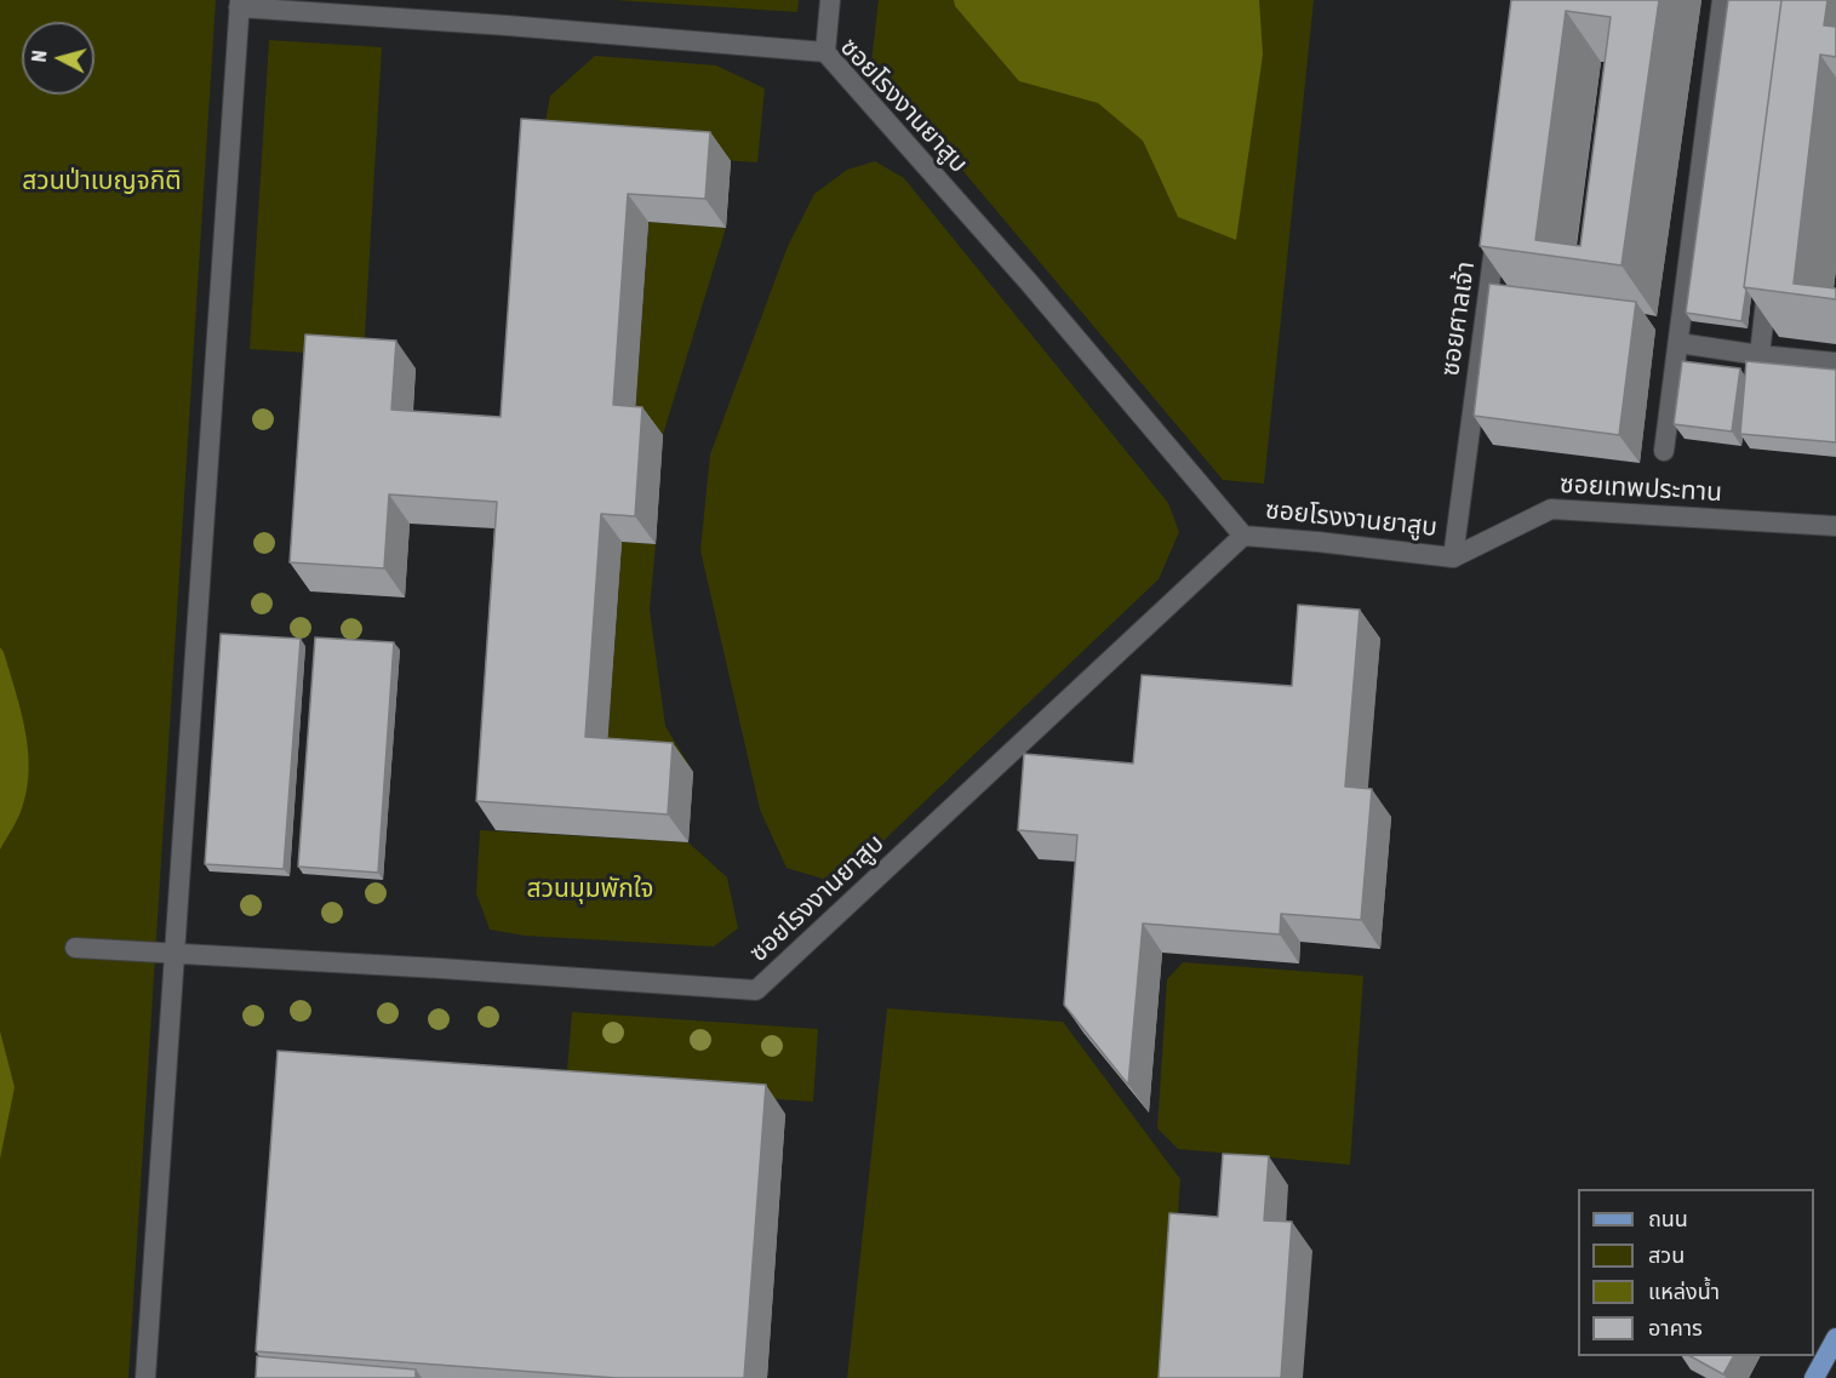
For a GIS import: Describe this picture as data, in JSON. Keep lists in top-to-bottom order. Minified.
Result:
{"streets":{"street":["ซอยโรงงานยาสูบ","ซอยศาลเจ้า","ซอยเทพประทาน"]},"crossings":[["ซอยโรงงานยาสูบ","ซอยศาลเจ้า"],["ซอยโรงงานยาสูบ","ซอยเทพประทาน"],["ซอยศาลเจ้า","ซอยเทพประทาน"]],"parks":["สวนป่าเบญจกิติ","สวนมุมพักใจ"],"legend":["ถนน","สวน","แหล่งน้ำ","อาคาร"],"north":"left"}
